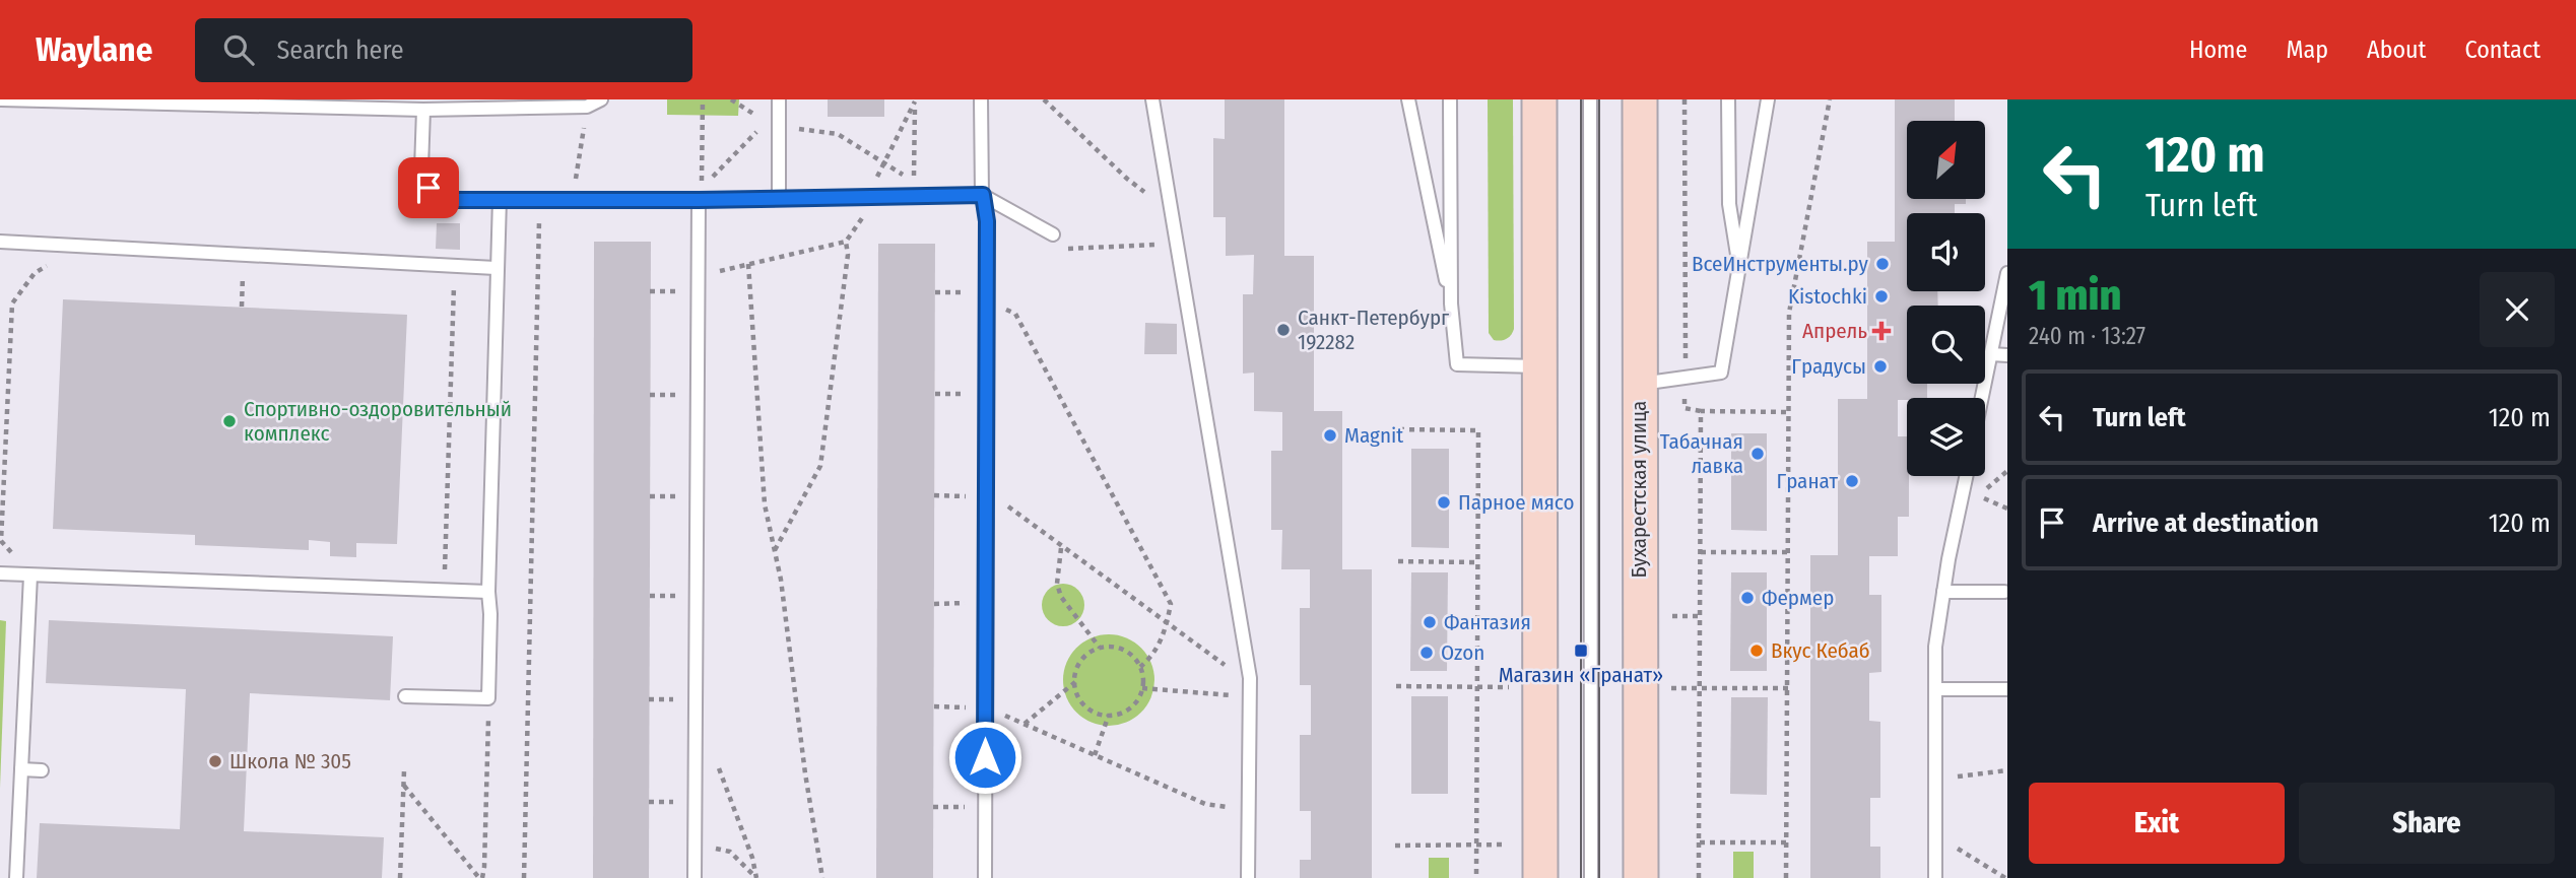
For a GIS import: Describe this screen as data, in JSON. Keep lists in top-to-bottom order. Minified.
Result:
{"streets":{"main road":["Бухарестская улица"]},"places":{"other":["ВсеИнструменты.ру","Kistochki","Санкт-Петербург 192282","Градусы","Спортивно-оздоровительный комплекс","Magnit","Табачная лавка","Гранат","Парное мясо","Фермер","Фантазия","Вкус Кебаб","Ozon","Школа № 305"],"health":["Апрель"],"transit":["Магазин «Гранат»"]},"north":"top right","page":{"header":"Waylane","search":"Search here","nav":["Home","Map","About","Contact"],"turn":["120 m","Turn left"],"heading":["1 min","240 m · 13:27"],"list":[{"name":"Turn left","value":"120 m"},{"name":"Arrive at destination","value":"120 m"}],"buttons":["Exit","Share"]}}
